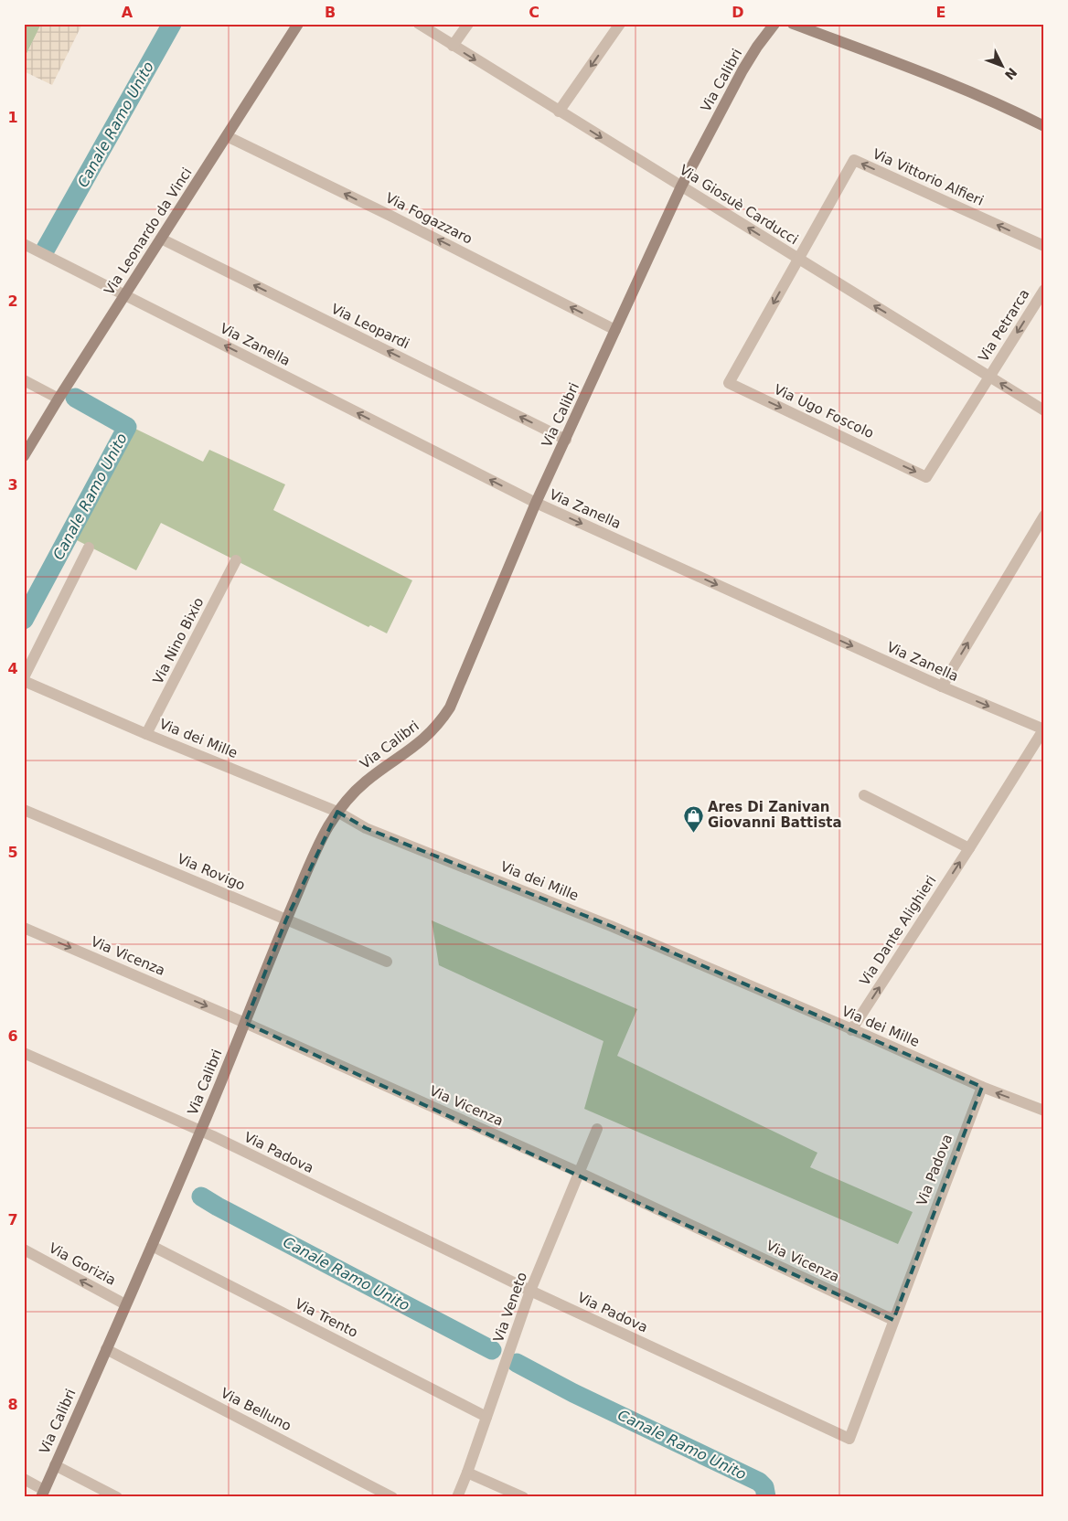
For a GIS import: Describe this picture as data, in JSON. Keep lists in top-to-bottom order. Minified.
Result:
{"streets":{"street":["Via Calibri","Via Vittorio Alfieri","Via Giosuè Carducci","Via Fogazzaro","Via Leonardo da Vinci","Via Petrarca","Via Leopardi","Via Zanella","Via Ugo Foscolo","Via Nino Bixio","Via dei Mille","Via Rovigo","Via Dante Alighieri","Via Vicenza","Via Padova","Via Gorizia","Via Veneto","Via Trento","Via Belluno"]},"crossings":[["Via Calibri","Via Giosuè Carducci"],["Via Calibri","Via Fogazzaro"],["Via Calibri","Via Leopardi"],["Via Calibri","Via Zanella"],["Via Calibri","Via dei Mille"],["Via Calibri","Via Rovigo"],["Via Calibri","Via Vicenza"],["Via Calibri","Via Padova"],["Via Calibri","Via Gorizia"],["Via Calibri","Via Trento"],["Via Calibri","Via Belluno"],["Via Vittorio Alfieri","Via Giosuè Carducci"],["Via Vittorio Alfieri","Via Ugo Foscolo"],["Via Giosuè Carducci","Via Petrarca"],["Via Giosuè Carducci","Via Ugo Foscolo"],["Via Fogazzaro","Via Leonardo da Vinci"],["Via Leonardo da Vinci","Via Leopardi"],["Via Leonardo da Vinci","Via Zanella"],["Via Petrarca","Via Ugo Foscolo"],["Via Zanella","Via Dante Alighieri"],["Via Nino Bixio","Via dei Mille"],["Via dei Mille","Via Dante Alighieri"],["Via dei Mille","Via Padova"],["Via Vicenza","Via Padova"],["Via Vicenza","Via Veneto"],["Via Padova","Via Veneto"],["Via Veneto","Via Trento"]],"one_way":["Via Fogazzaro","Via Petrarca","Via Leopardi","Via Dante Alighieri","Via Gorizia"],"water":["Canale Ramo Unito"],"places":{"shop":["Ares Di Zanivan Giovanni Battista"]},"north":"bottom right","grid":{"columns":["A","B","C","D","E"],"rows":["1","2","3","4","5","6","7","8"]}}
